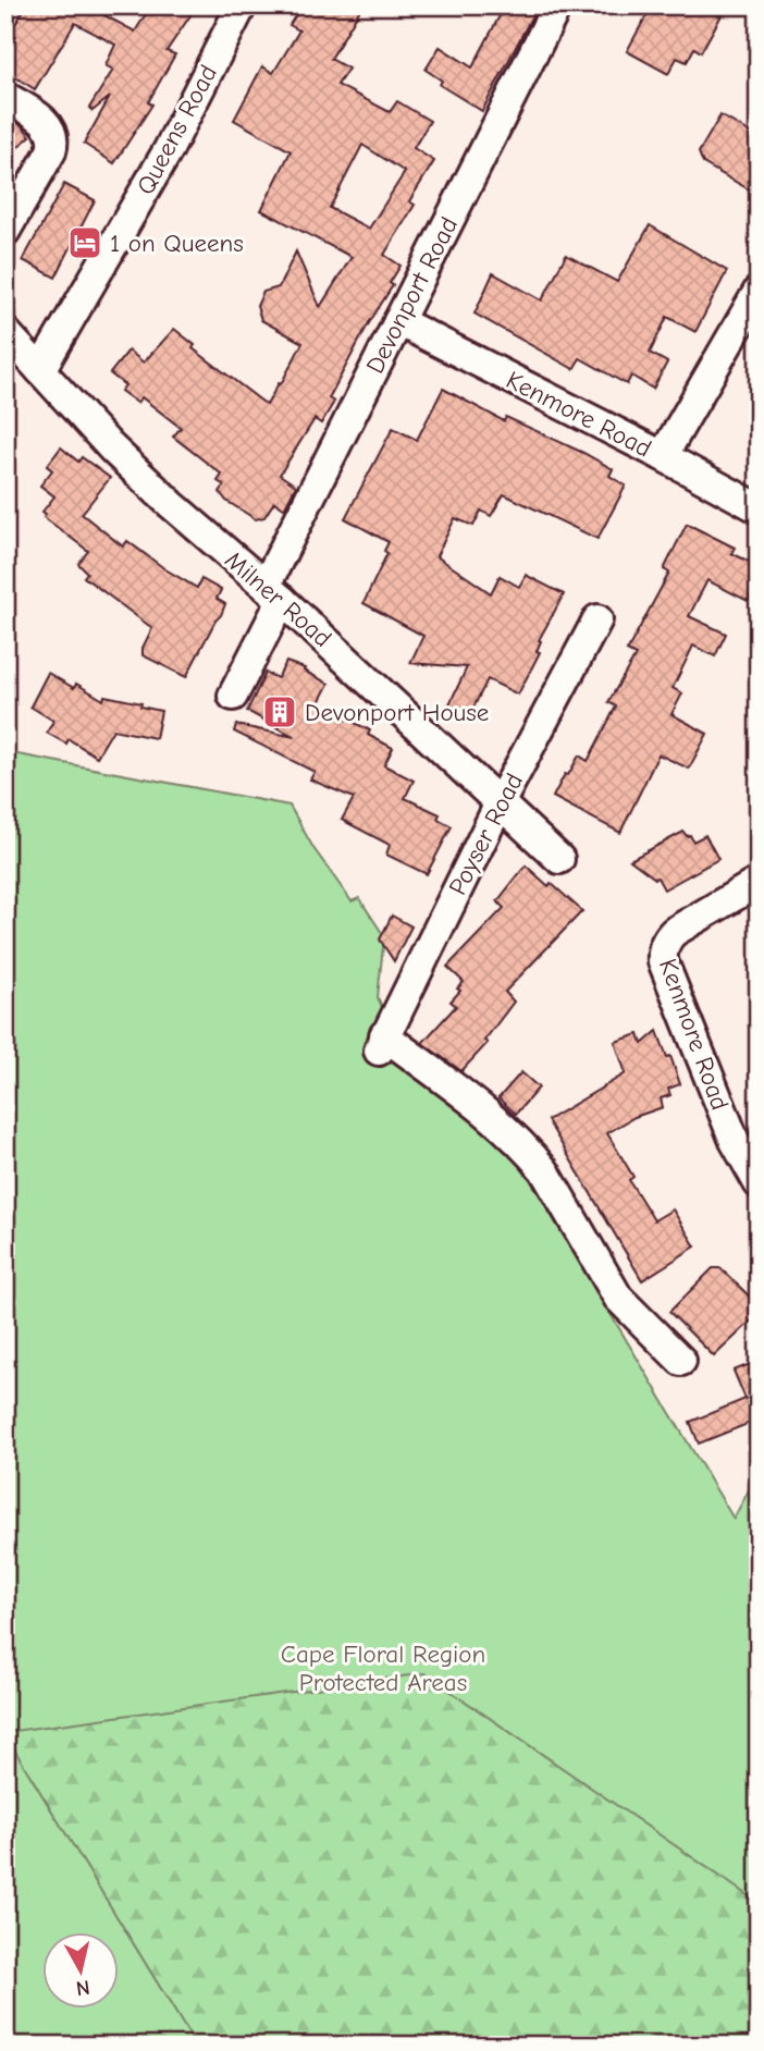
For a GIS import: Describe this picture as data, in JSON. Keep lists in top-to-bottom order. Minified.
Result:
{"streets":{"street":["Queens Road","Devonport Road","Kenmore Road","Milner Road","Poyser Road"]},"crossings":[["Queens Road","Milner Road"],["Devonport Road","Kenmore Road"],["Devonport Road","Milner Road"],["Milner Road","Poyser Road"]],"parks":["Cape Floral Region Protected Areas"],"places":{"hotel":["1 on Queens"],"building":["Devonport House"]},"north":"bottom"}
